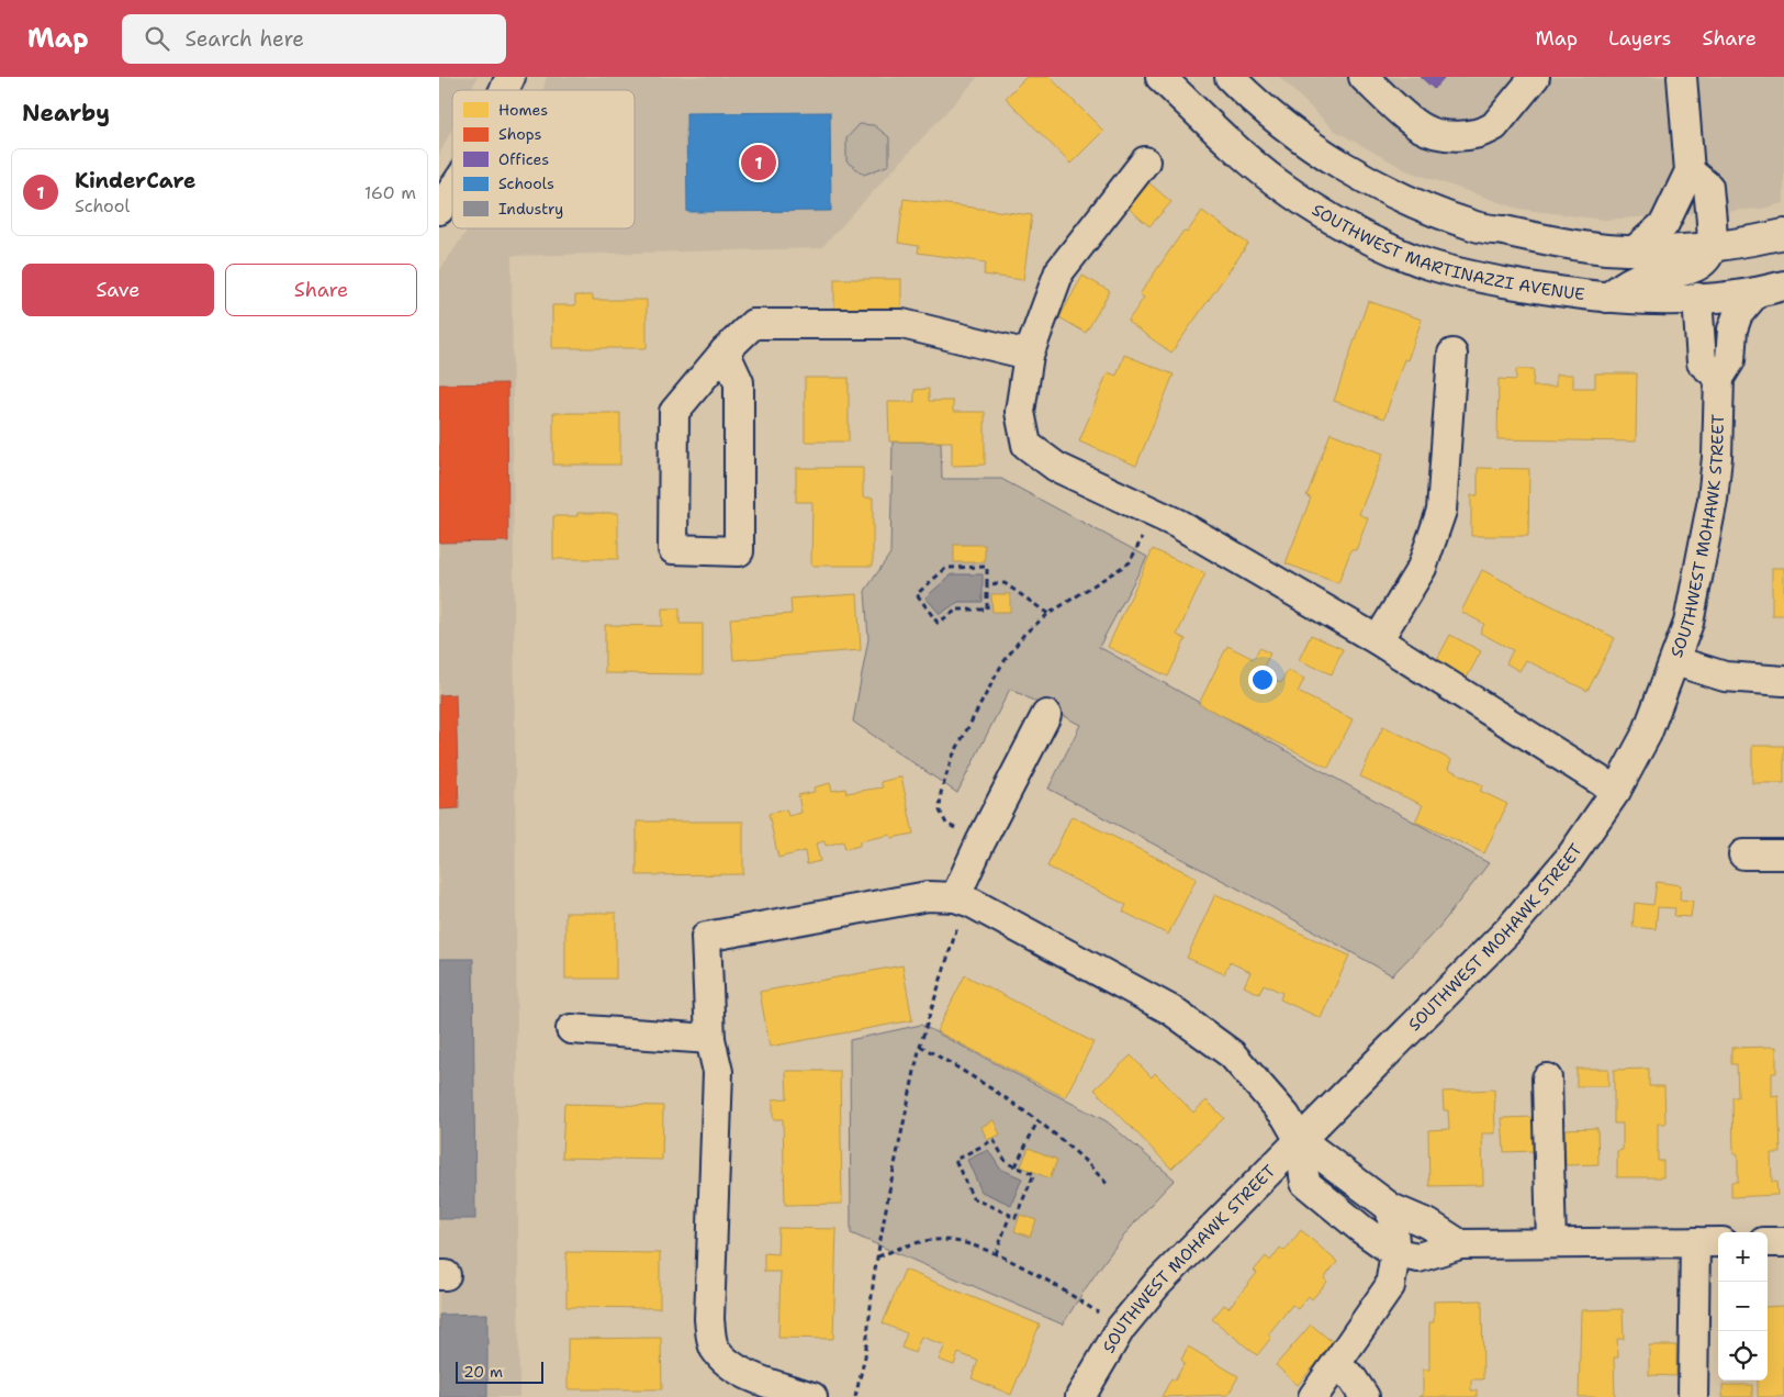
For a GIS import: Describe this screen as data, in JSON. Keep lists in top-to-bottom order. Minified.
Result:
{"streets":{"street":["SOUTHWEST MARTINAZZI AVENUE","SOUTHWEST MOHAWK STREET"]},"crossings":[["SOUTHWEST MARTINAZZI AVENUE","SOUTHWEST MOHAWK STREET"]],"legend":["Homes","Shops","Offices","Schools","Industry"],"scale_bar":"20 m","page":{"header":"Map","search":"Search here","nav":["Map","Layers","Share"],"heading":"Nearby","pins":"1","list":[{"mark":"1","name":"KinderCare","note":"School","value":"160 m"}],"buttons":["Save","Share"],"map_buttons":["+","−"],"scale":"20 m"}}
